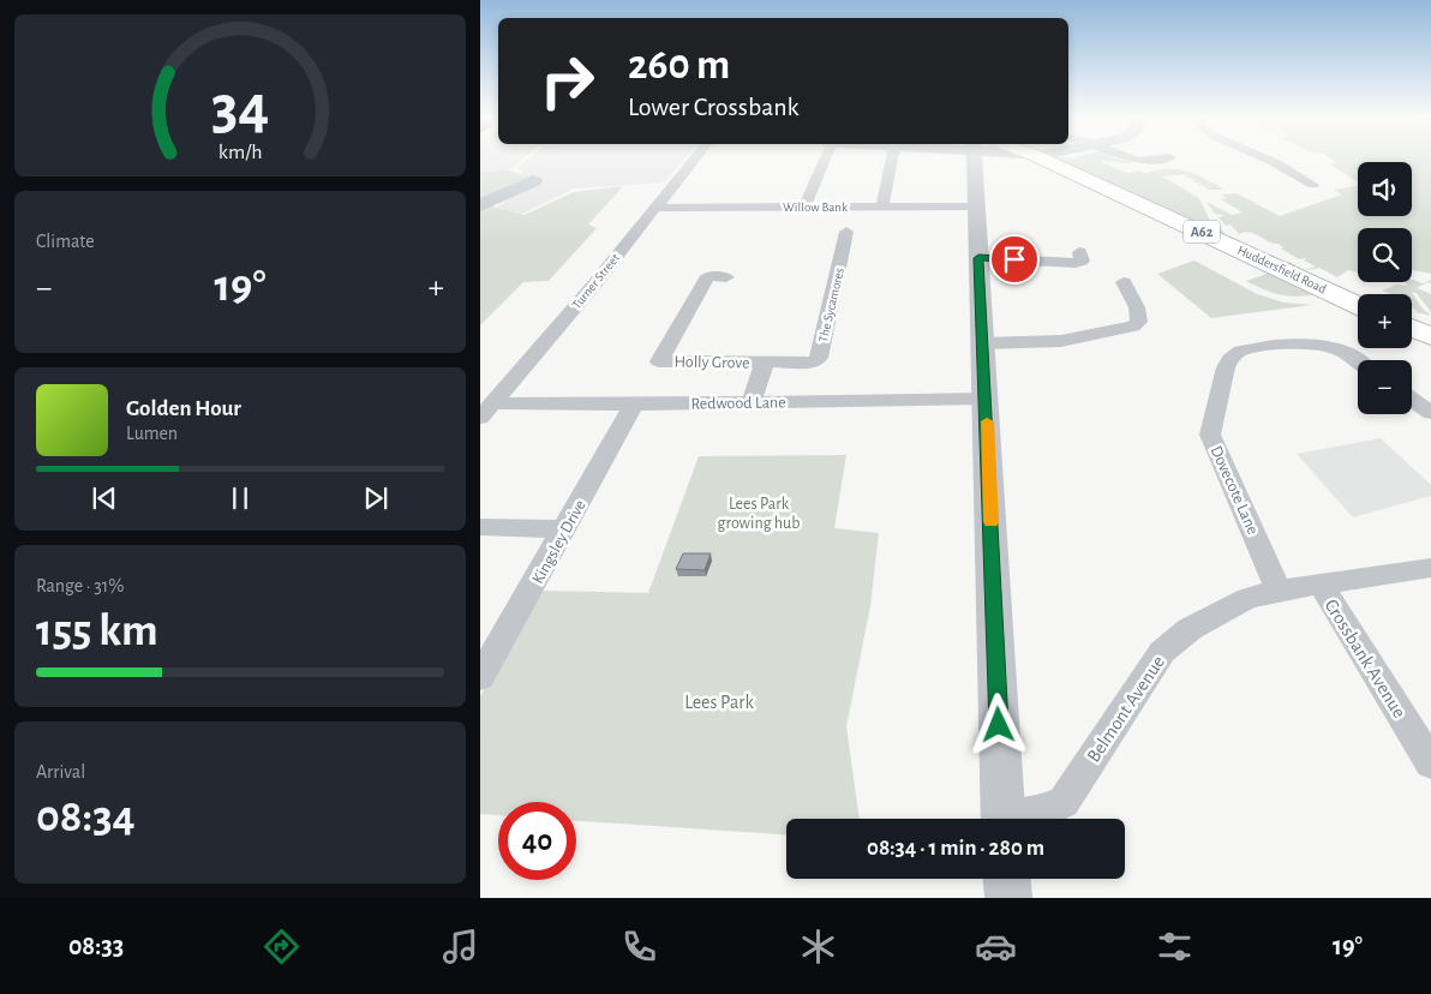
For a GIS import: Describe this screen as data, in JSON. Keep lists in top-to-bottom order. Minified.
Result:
{"streets":{"main road":["A62","Huddersfield Road"],"street":["Willow Bank","Turner Street","The Sycamores","Holly Grove","Redwood Lane","Dovecote Lane","Kingsley Drive","Crossbank Avenue","Belmont Avenue"]},"crossings":[["Willow Bank","Turner Street"],["Turner Street","Redwood Lane"],["The Sycamores","Holly Grove"],["Holly Grove","Redwood Lane"],["Redwood Lane","Kingsley Drive"],["Dovecote Lane","Belmont Avenue"],["Crossbank Avenue","Belmont Avenue"]],"parks":["Lees Park growing hub","Lees Park"],"page":{"turn":["260 m","Lower Crossbank"],"map_buttons":["+","−"],"tile":["Climate",["Range · 31%","155 km"],["Arrival","08:34"]],"heat":["−","19°","+"],"song":["Golden Hour","Lumen"],"limit":"40","trip":"08:34 · 1 min · 280 m","tabs":["08:33","19°"],"gauge":["34","km/h"]}}
